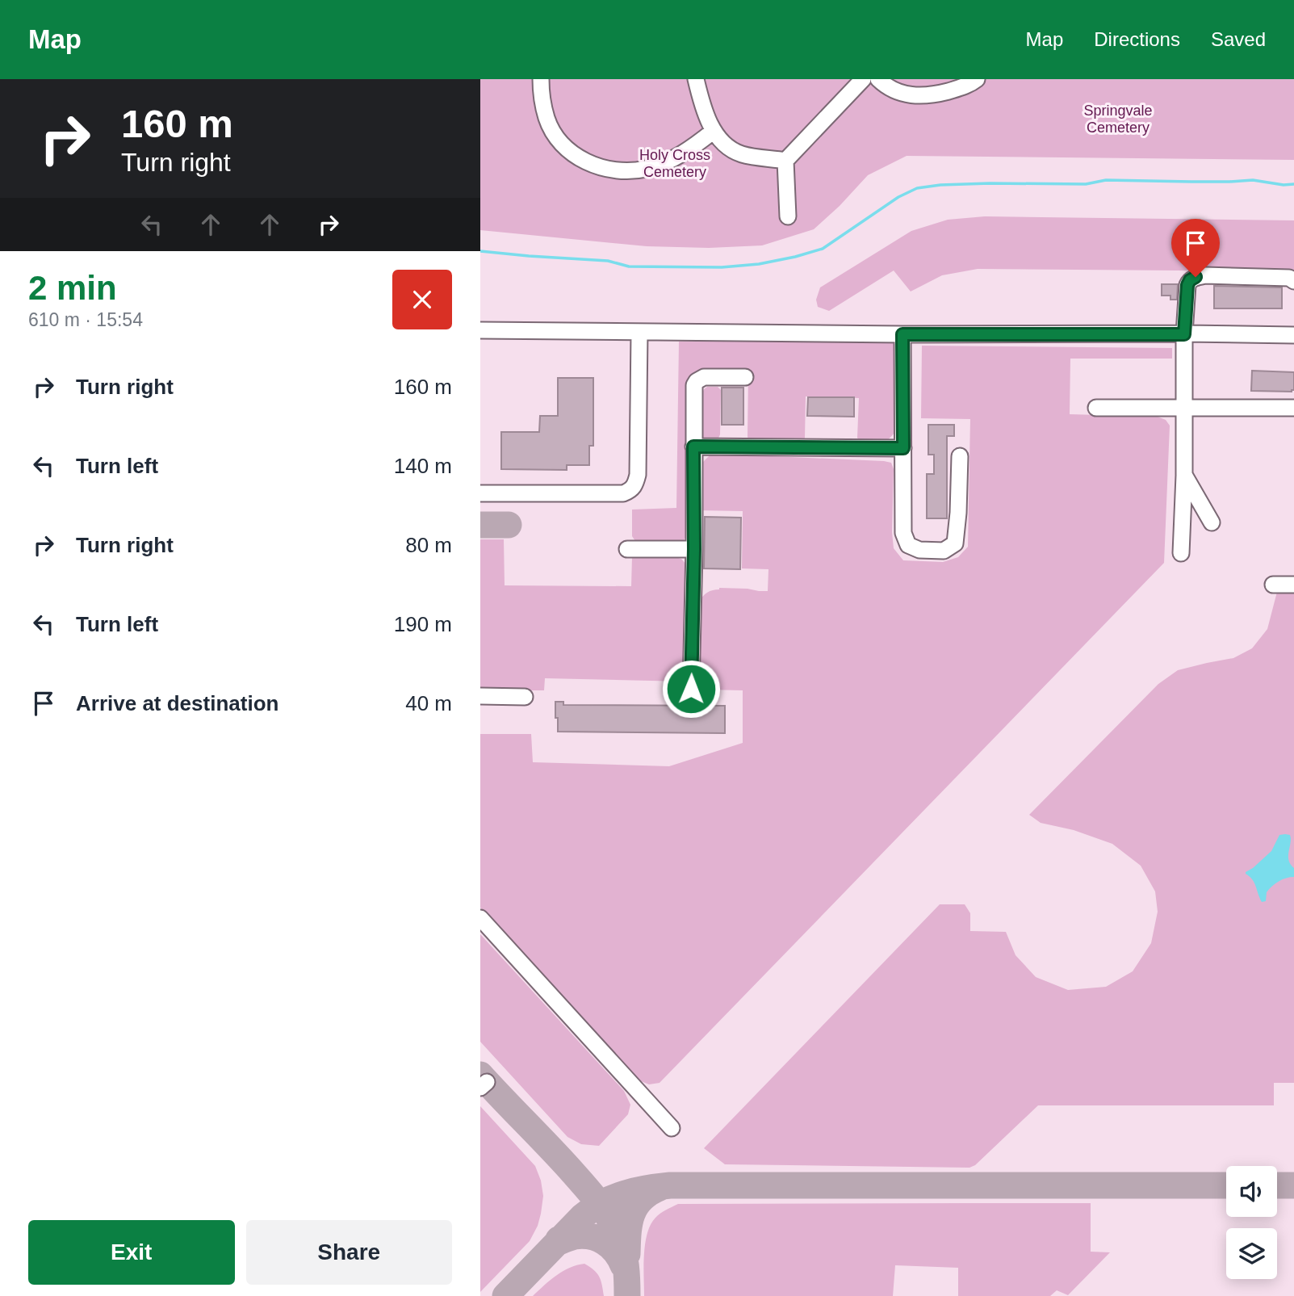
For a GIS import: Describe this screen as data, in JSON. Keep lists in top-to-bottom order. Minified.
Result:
{"parks":["Springvale Cemetery","Holy Cross Cemetery"],"page":{"header":"Map","nav":["Map","Directions","Saved"],"turn":["160 m","Turn right"],"heading":["2 min","610 m · 15:54"],"list":[{"name":"Turn right","value":"160 m"},{"name":"Turn left","value":"140 m"},{"name":"Turn right","value":"80 m"},{"name":"Turn left","value":"190 m"},{"name":"Arrive at destination","value":"40 m"}],"buttons":["Exit","Share"]}}
